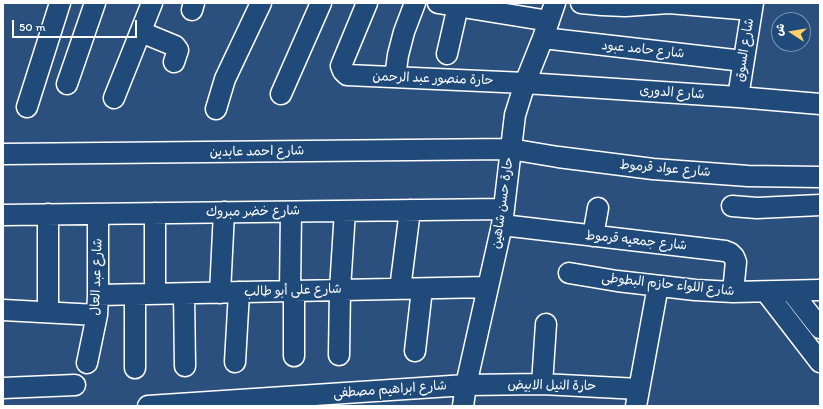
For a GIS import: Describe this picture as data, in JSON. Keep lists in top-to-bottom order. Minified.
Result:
{"streets":{"street":["شارع حامد عبود","شارع السوق","حارة منصور عبد الرحمن","شارع الدورى","شارع احمد عابدين","شارع عواد قرموط","حارة حسن شاهين","شارع خضر مبروك","شارع جمعيه قرموط","شارع عبد العال","شارع اللواء حازم البطوطى","شارع على أبو طالب","حارة النيل الابيض","شارع ابراهيم مصطفى"]},"crossings":[["شارع حامد عبود","شارع السوق"],["شارع حامد عبود","حارة حسن شاهين"],["شارع السوق","شارع الدورى"],["حارة منصور عبد الرحمن","شارع الدورى"],["حارة منصور عبد الرحمن","حارة حسن شاهين"],["شارع الدورى","حارة حسن شاهين"],["شارع احمد عابدين","شارع عواد قرموط"],["شارع احمد عابدين","حارة حسن شاهين"],["شارع عواد قرموط","حارة حسن شاهين"],["حارة حسن شاهين","شارع خضر مبروك"],["حارة حسن شاهين","شارع جمعيه قرموط"],["حارة حسن شاهين","شارع على أبو طالب"],["حارة حسن شاهين","حارة النيل الابيض"],["حارة حسن شاهين","شارع ابراهيم مصطفى"],["شارع خضر مبروك","شارع جمعيه قرموط"],["شارع خضر مبروك","شارع عبد العال"],["شارع جمعيه قرموط","شارع اللواء حازم البطوطى"],["شارع عبد العال","شارع على أبو طالب"],["حارة النيل الابيض","شارع ابراهيم مصطفى"]],"scale_bar":"50 m","north":"left"}
